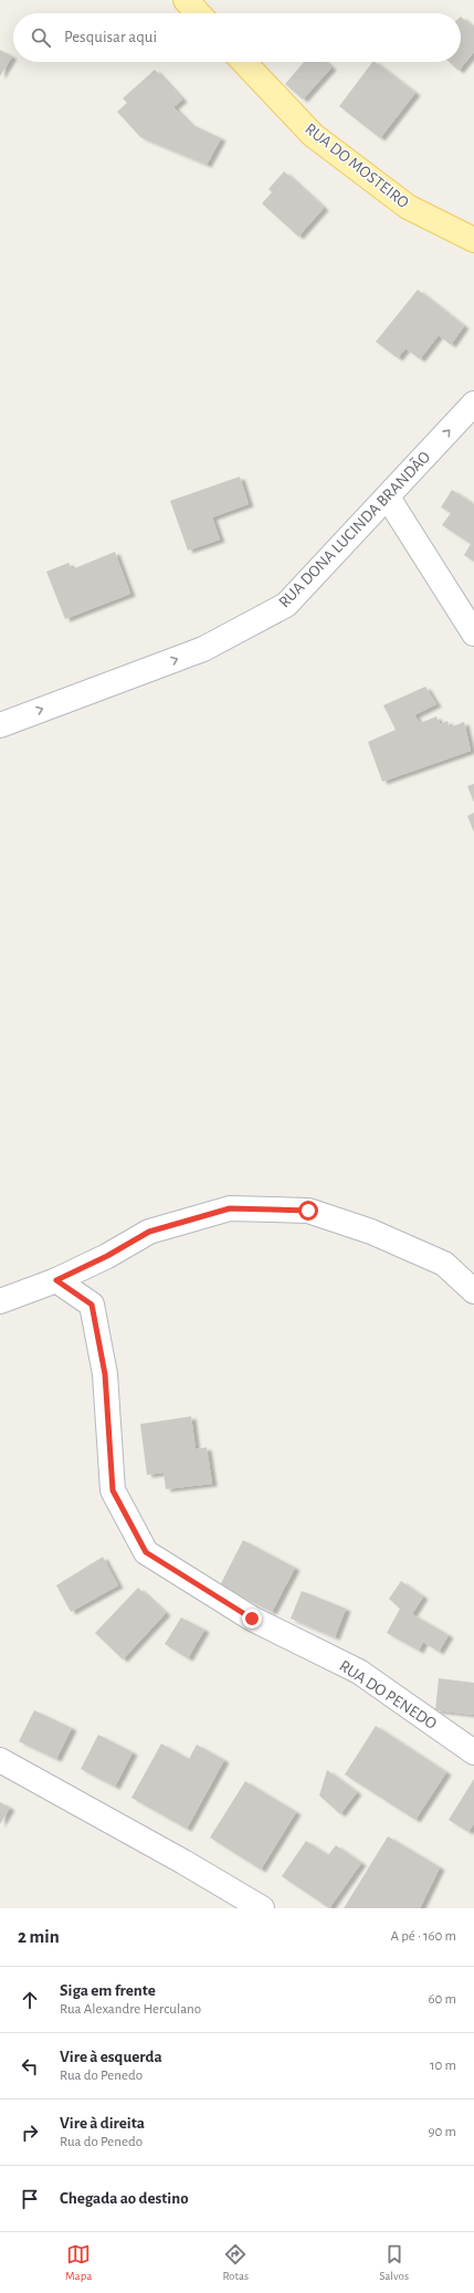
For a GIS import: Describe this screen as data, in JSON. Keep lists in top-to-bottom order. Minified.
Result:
{"streets":{"main road":["RUA DO MOSTEIRO"],"street":["RUA DONA LUCINDA BRANDÃO","RUA DO PENEDO"]},"one_way":["RUA DONA LUCINDA BRANDÃO"],"page":{"search":"Pesquisar aqui","heading":["2 min","A pé · 160 m"],"list":[["Siga em frente","Rua Alexandre Herculano","60 m"],["Vire à esquerda","Rua do Penedo","10 m"],["Vire à direita","Rua do Penedo","90 m"],"Chegada ao destino"],"nav":["Mapa","Rotas","Salvos"]}}
